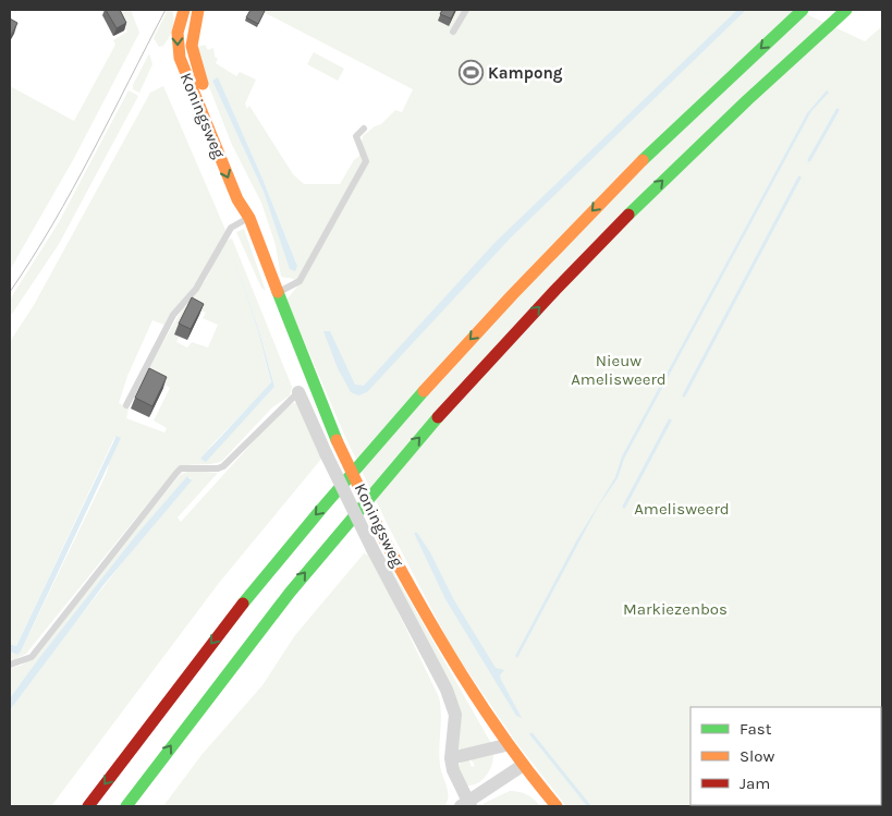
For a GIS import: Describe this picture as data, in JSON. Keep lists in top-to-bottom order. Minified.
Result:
{"streets":{"main road":["Koningsweg"]},"parks":["Nieuw Amelisweerd","Amelisweerd","Markiezenbos"],"places":{"sports":["Kampong"]},"legend":["Fast","Slow","Jam"]}
